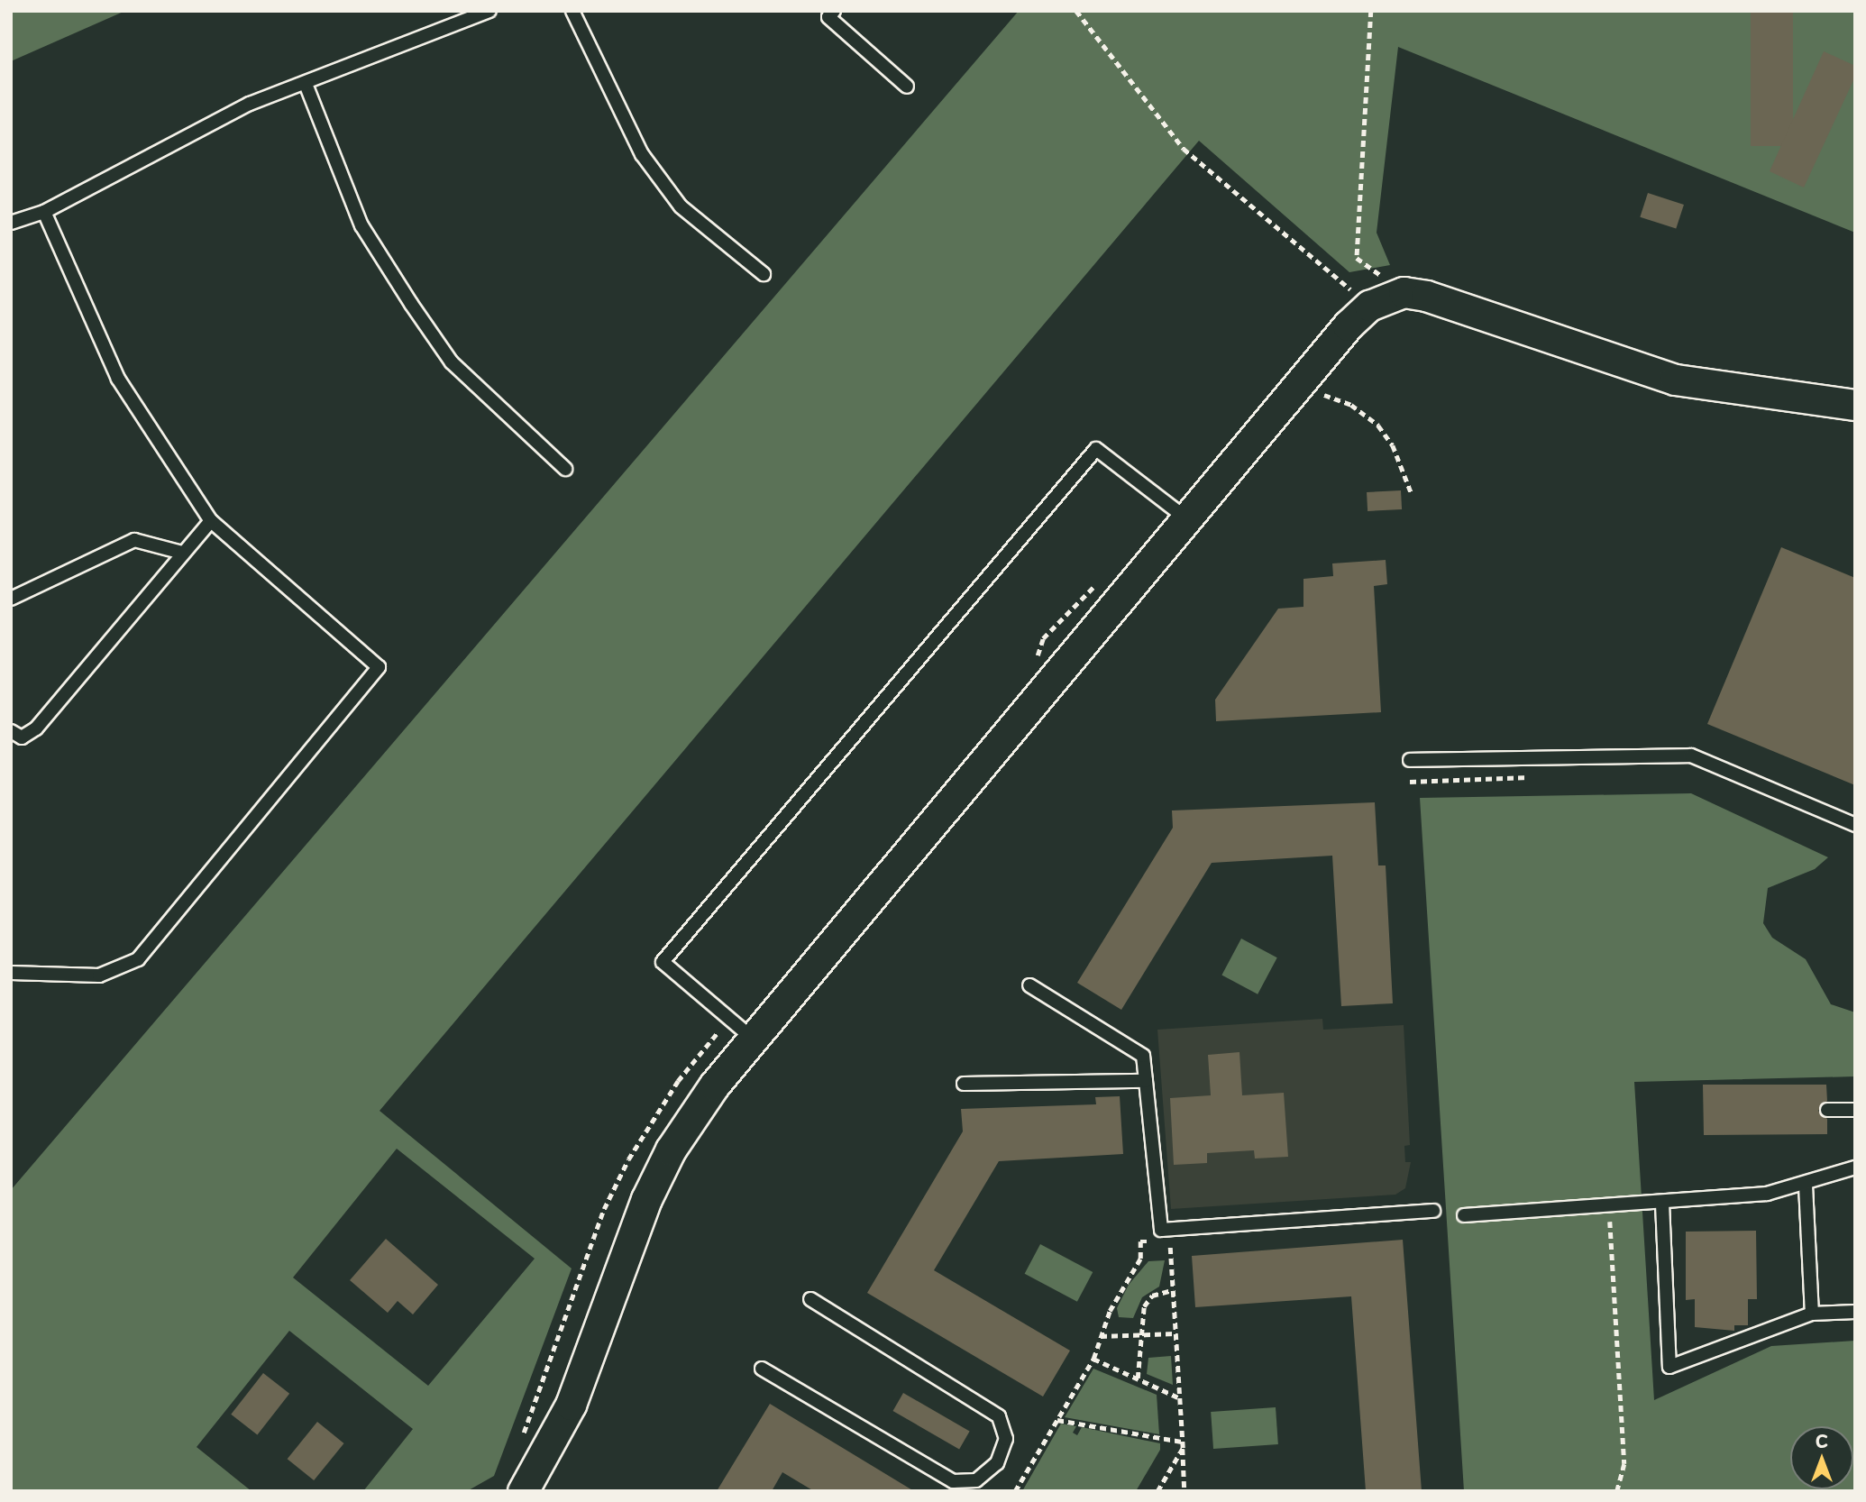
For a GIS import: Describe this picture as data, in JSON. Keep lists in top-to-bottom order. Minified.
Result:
{"north":"top"}
